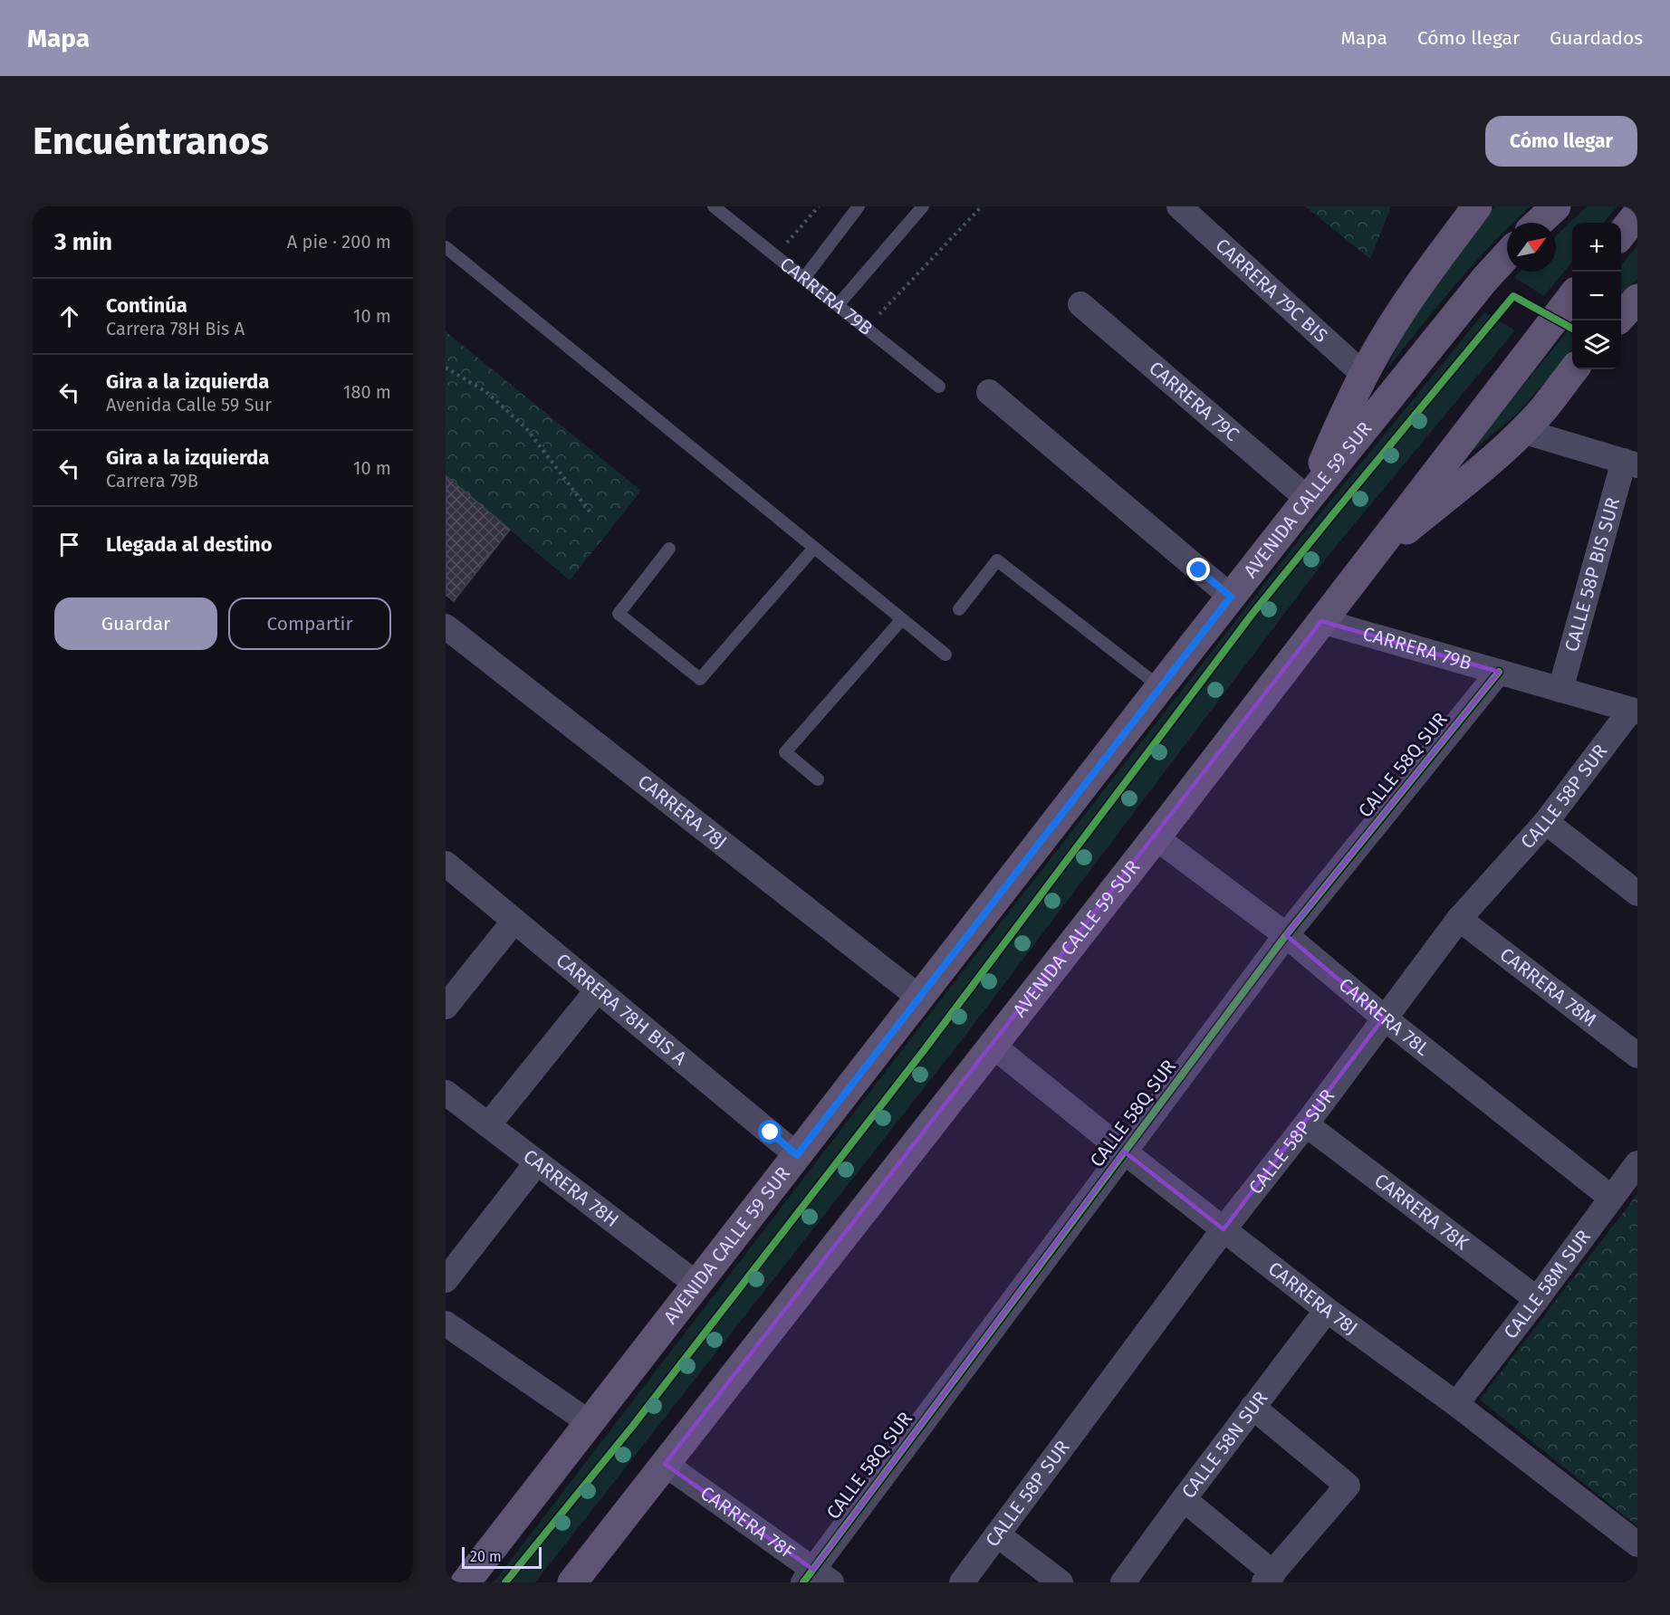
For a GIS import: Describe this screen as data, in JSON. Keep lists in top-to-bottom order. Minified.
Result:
{"streets":{"main road":["AVENIDA CALLE 59 SUR"],"street":["CARRERA 79C BIS","CARRERA 79B","CARRERA 79C","CALLE 58P BIS SUR","CALLE 58Q SUR","CALLE 58P SUR","CARRERA 78J","CARRERA 78M","CARRERA 78H BIS A","CARRERA 78L","CARRERA 78H","CARRERA 78K","CALLE 58M SUR","CALLE 58N SUR","CARRERA 78F"]},"crossings":[["CARRERA 79B","AVENIDA CALLE 59 SUR"],["CARRERA 79B","CALLE 58P BIS SUR"],["CARRERA 79B","CALLE 58Q SUR"],["CARRERA 79B","CALLE 58P SUR"],["CARRERA 79C","AVENIDA CALLE 59 SUR"],["AVENIDA CALLE 59 SUR","CARRERA 78J"],["AVENIDA CALLE 59 SUR","CARRERA 78H BIS A"],["AVENIDA CALLE 59 SUR","CARRERA 78L"],["AVENIDA CALLE 59 SUR","CARRERA 78H"],["AVENIDA CALLE 59 SUR","CARRERA 78F"],["CALLE 58Q SUR","CARRERA 78J"],["CALLE 58Q SUR","CARRERA 78L"],["CALLE 58Q SUR","CARRERA 78F"],["CALLE 58P SUR","CARRERA 78J"],["CALLE 58P SUR","CARRERA 78M"],["CALLE 58P SUR","CARRERA 78L"],["CALLE 58P SUR","CARRERA 78K"],["CARRERA 78J","CALLE 58M SUR"],["CARRERA 78J","CALLE 58N SUR"],["CARRERA 78L","CALLE 58M SUR"],["CARRERA 78K","CALLE 58M SUR"]],"scale_bar":"20 m","north":"top right","page":{"header":"Mapa","nav":["Mapa","Cómo llegar","Guardados"],"buttons":["Cómo llegar",["Guardar","Compartir"]],"title":"Encuéntranos","heading":["3 min","A pie · 200 m"],"map_buttons":["+","−"],"list":[["Continúa","Carrera 78H Bis A","10 m"],["Gira a la izquierda","Avenida Calle 59 Sur","180 m"],["Gira a la izquierda","Carrera 79B","10 m"],"Llegada al destino"],"scale":"20 m"}}
